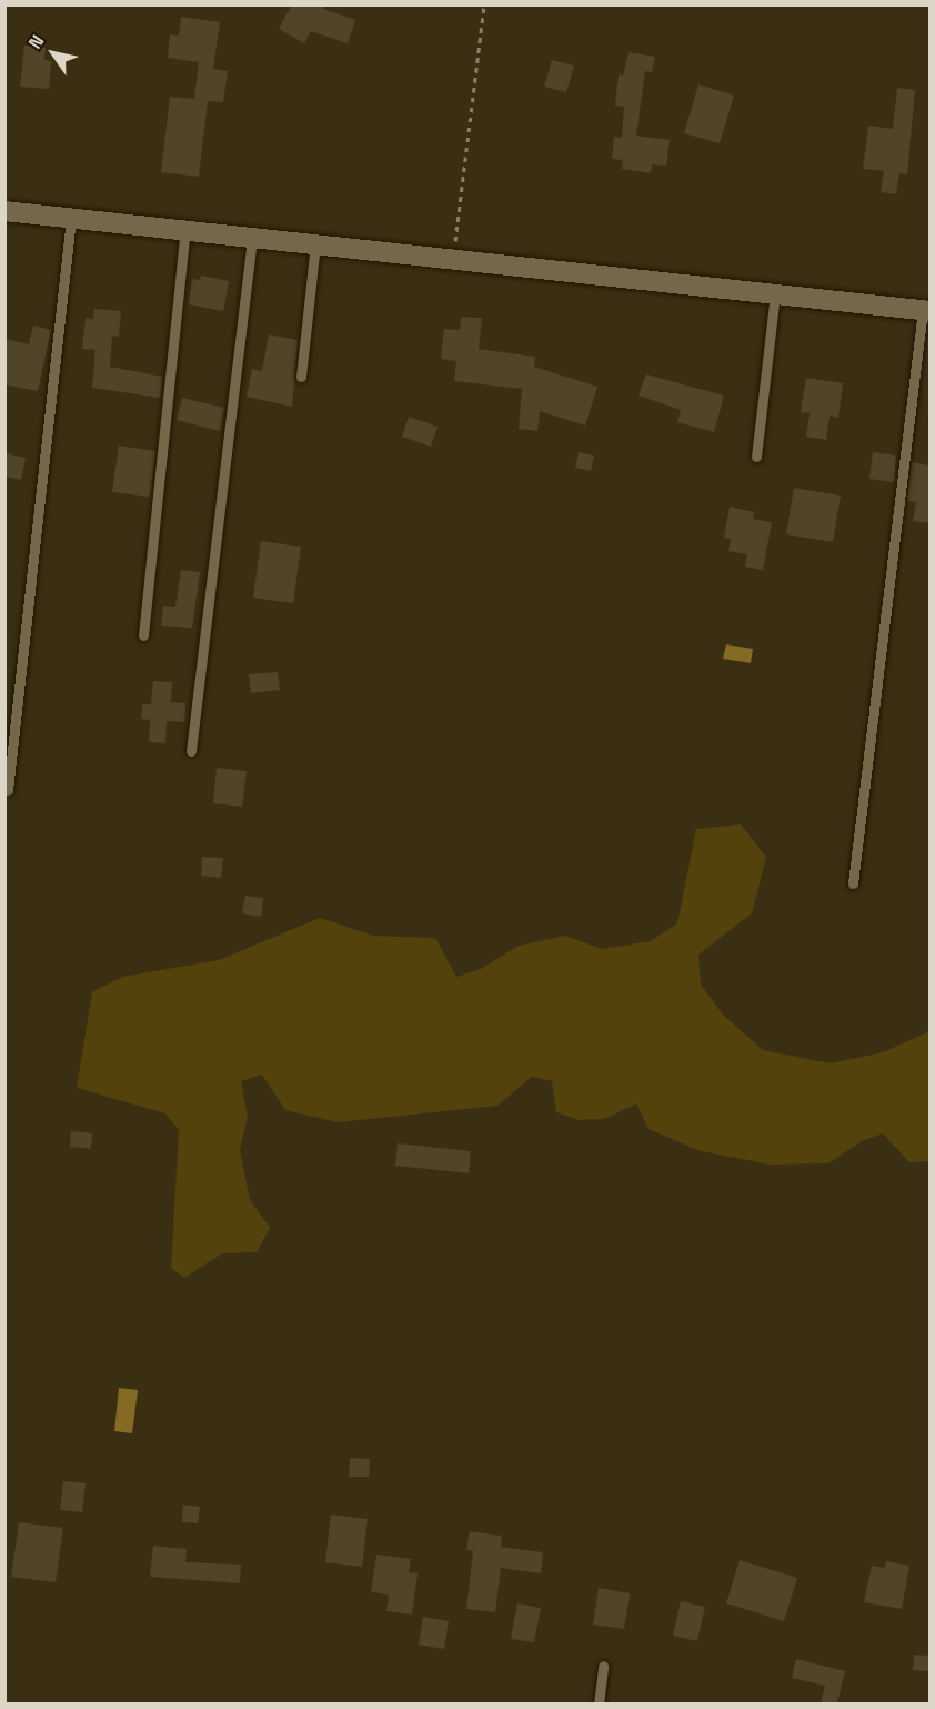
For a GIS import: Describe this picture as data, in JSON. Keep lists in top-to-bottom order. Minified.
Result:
{"north":"top left"}
